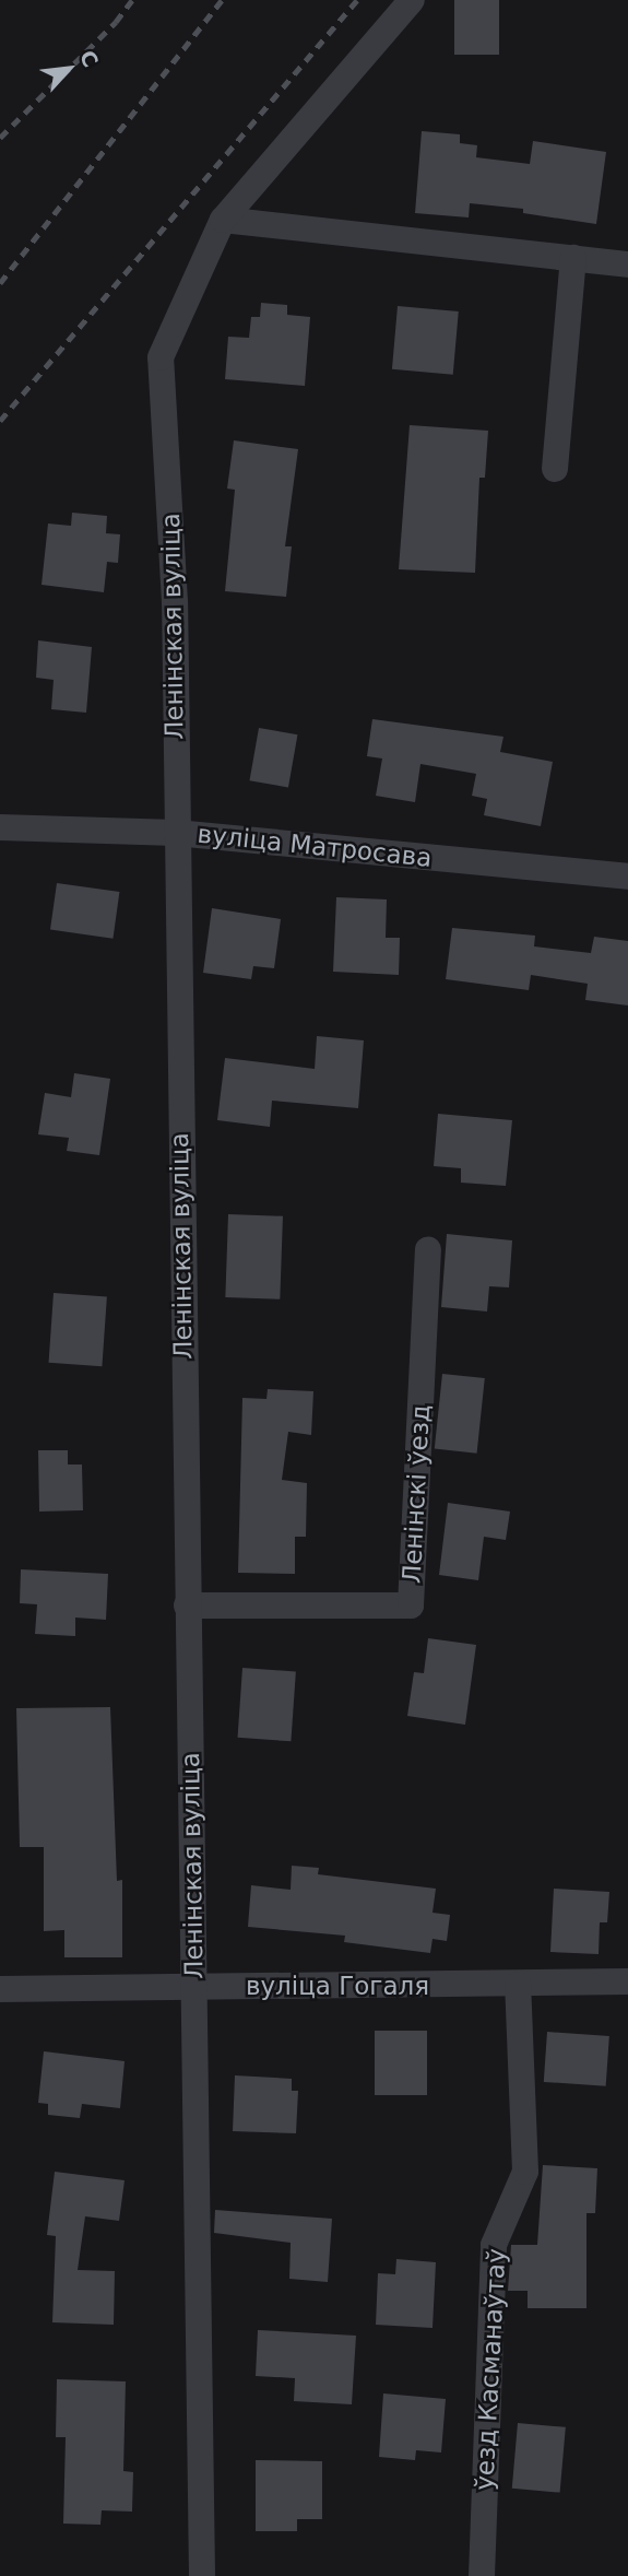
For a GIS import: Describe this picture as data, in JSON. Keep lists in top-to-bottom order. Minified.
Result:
{"streets":{"street":["Ленінская вуліца","вуліца Матросава","Ленінскі ўезд","вуліца Гогаля","ўезд Касманаўтаў"]},"crossings":[["Ленінская вуліца","вуліца Матросава"],["Ленінская вуліца","Ленінскі ўезд"],["Ленінская вуліца","вуліца Гогаля"],["вуліца Гогаля","ўезд Касманаўтаў"]],"north":"top right"}
